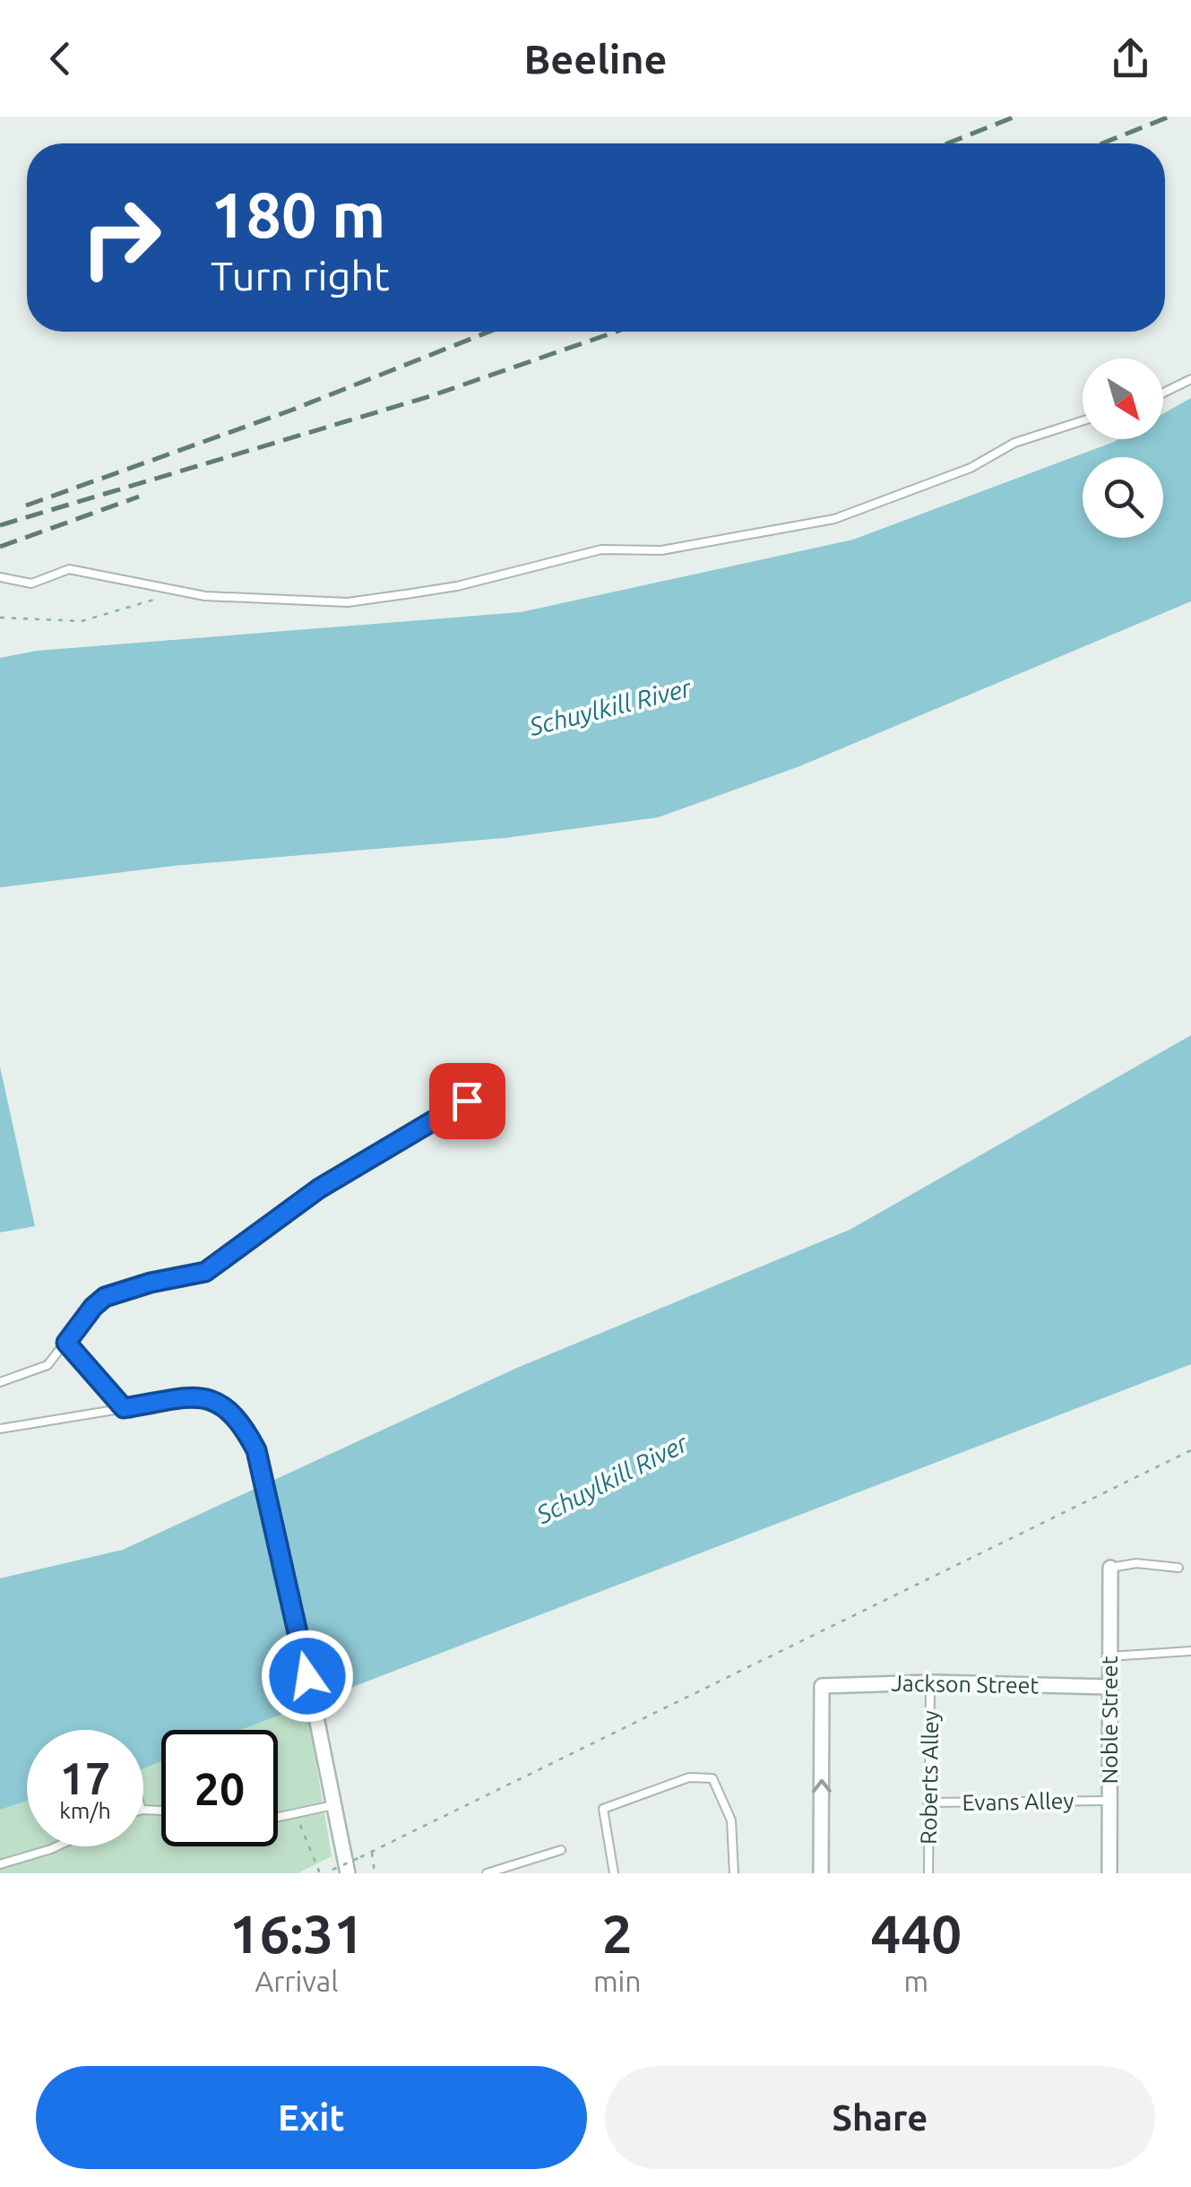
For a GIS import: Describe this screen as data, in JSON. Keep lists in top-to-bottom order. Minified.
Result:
{"streets":{"street":["Jackson Street","Noble Street"],"lane":["Roberts Alley","Evans Alley"]},"crossings":[["Jackson Street","Noble Street"],["Jackson Street","Roberts Alley"],["Noble Street","Evans Alley"],["Roberts Alley","Evans Alley"]],"water":["Schuylkill River"],"north":"bottom right","page":{"header":"Beeline","turn":["180 m","Turn right"],"speed":"17 km/h","limit":"20","eta":["16:31","Arrival","2","min","440","m"],"buttons":["Exit","Share"]}}
